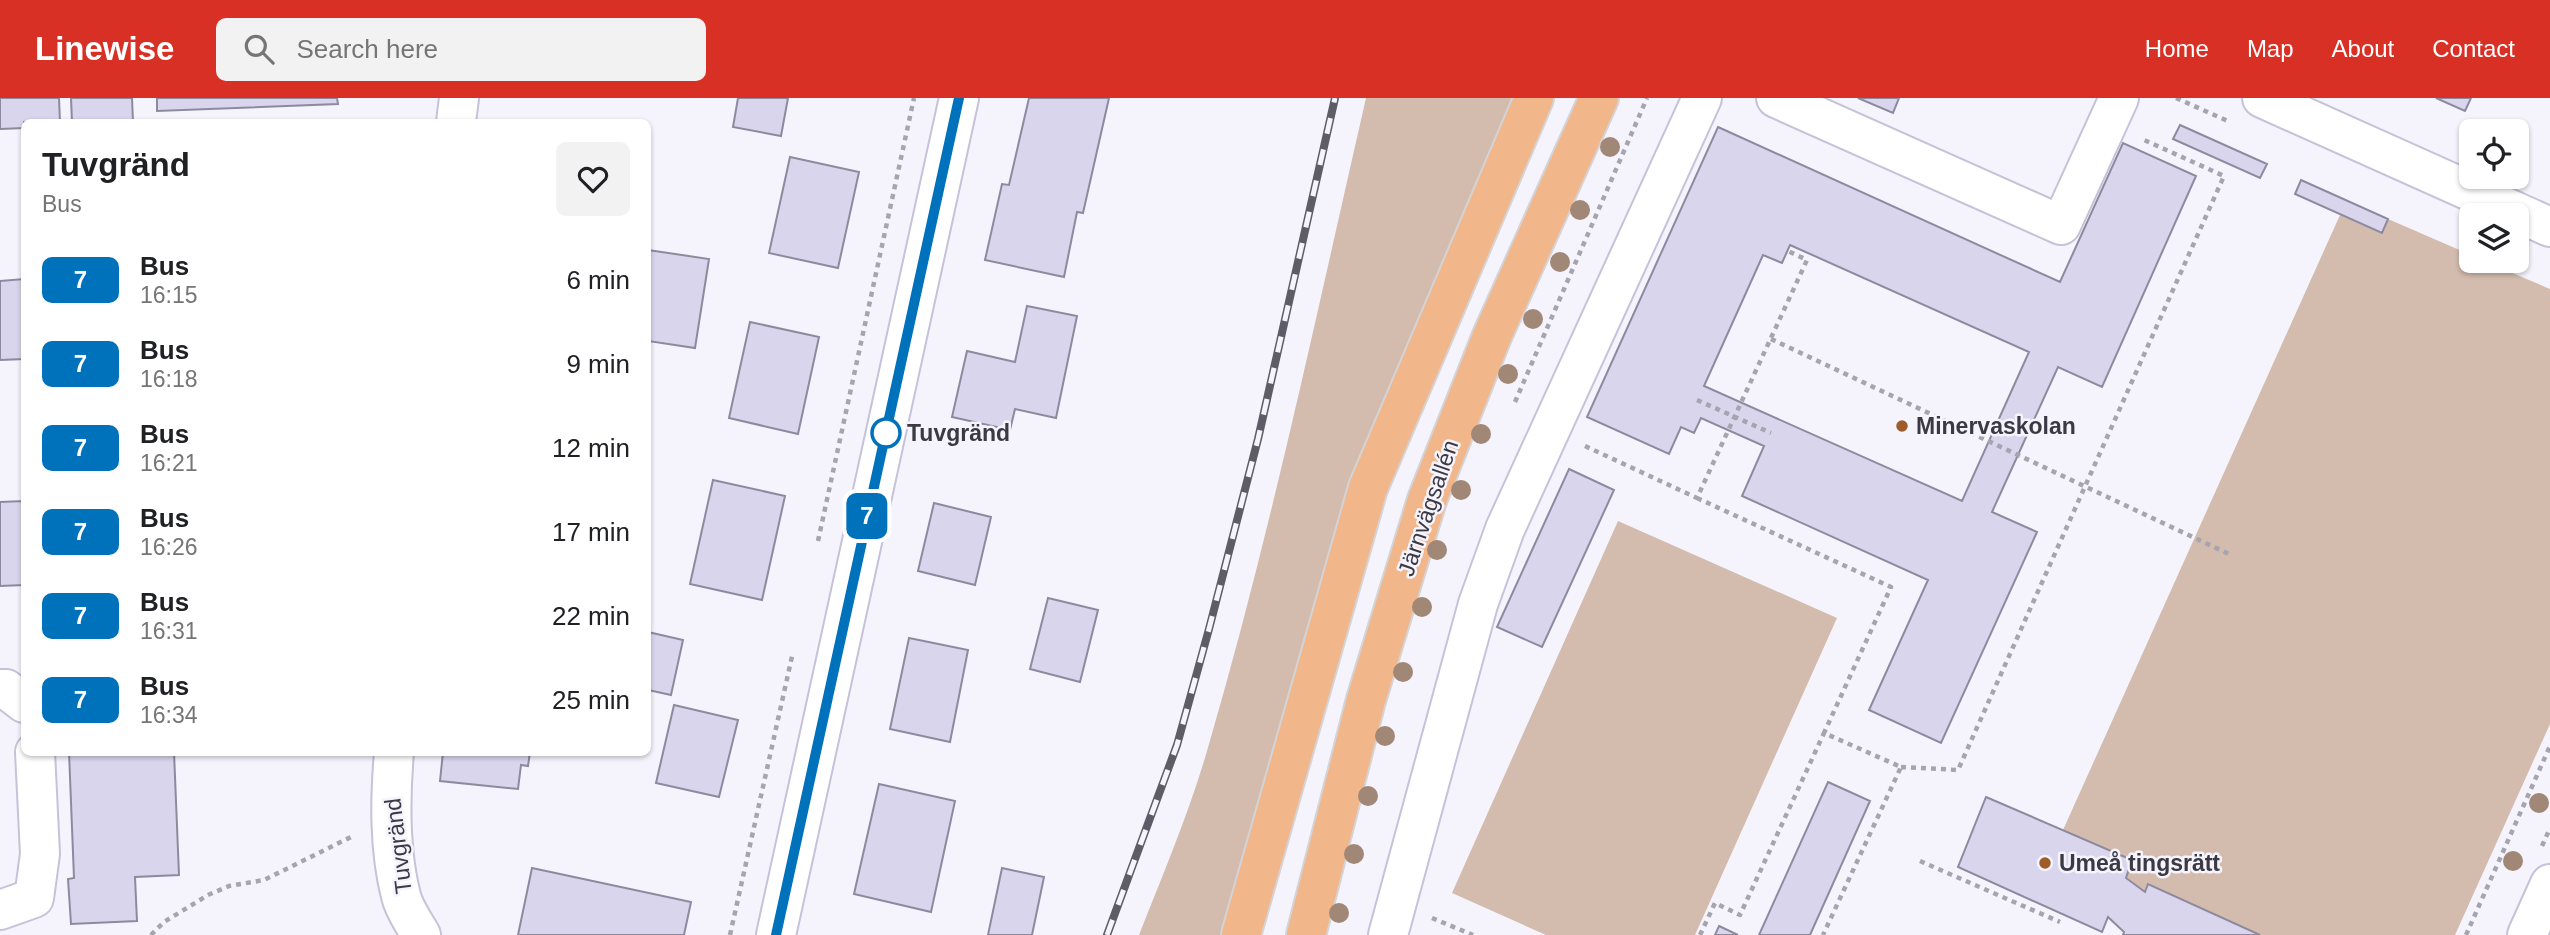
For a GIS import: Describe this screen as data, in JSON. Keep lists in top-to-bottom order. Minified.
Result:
{"streets":{"main road":["Järnvägsallén"],"street":["Tuvgränd"]},"places":["Minervaskolan","Tuvgränd","Umeå tingsrätt"],"lines":["bus line 7"],"page":{"header":"Linewise","search":"Search here","nav":["Home","Map","About","Contact"],"on_map":"7","heading":["Tuvgränd","Bus"],"list":[{"mark":"7","name":"Bus","note":"16:15","value":"6 min"},{"mark":"7","name":"Bus","note":"16:18","value":"9 min"},{"mark":"7","name":"Bus","note":"16:21","value":"12 min"},{"mark":"7","name":"Bus","note":"16:26","value":"17 min"},{"mark":"7","name":"Bus","note":"16:31","value":"22 min"},{"mark":"7","name":"Bus","note":"16:34","value":"25 min"}]}}
